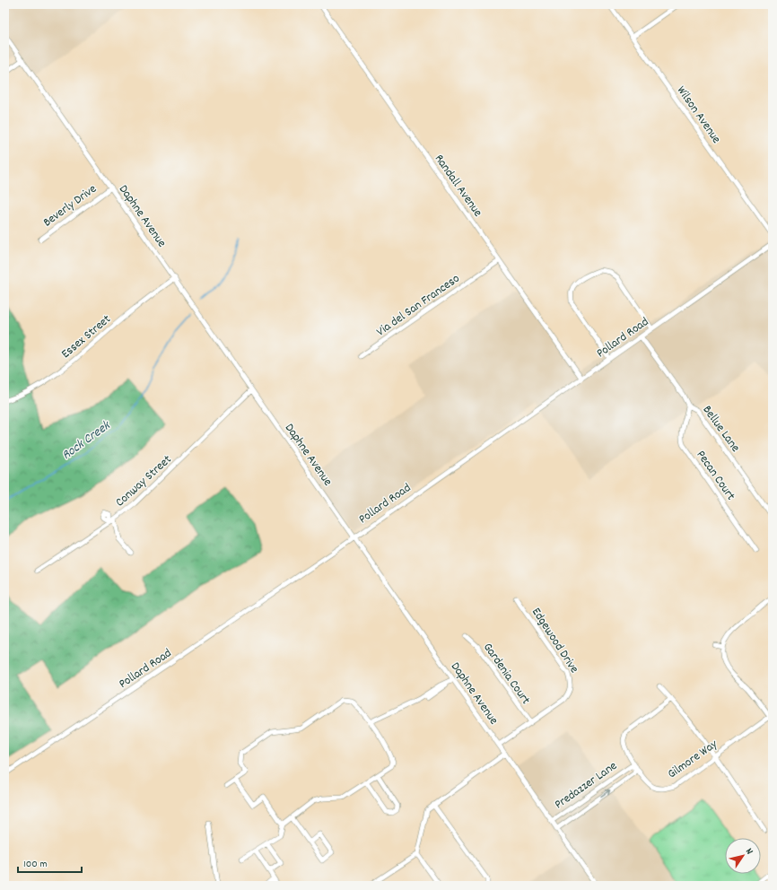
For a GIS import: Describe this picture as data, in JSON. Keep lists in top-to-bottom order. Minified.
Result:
{"streets":{"street":["Wilson Avenue","Randall Avenue","Beverly Drive","Daphne Avenue","Via del San Franceso","Essex Street","Pollard Road","Bellue Lane","Pecan Court","Conway Street","Edgewood Drive","Gardenia Court","Gilmore Way","Predazzer Lane"]},"crossings":[["Randall Avenue","Via del San Franceso"],["Randall Avenue","Pollard Road"],["Beverly Drive","Daphne Avenue"],["Daphne Avenue","Essex Street"],["Daphne Avenue","Pollard Road"],["Daphne Avenue","Conway Street"],["Daphne Avenue","Edgewood Drive"],["Daphne Avenue","Predazzer Lane"],["Pollard Road","Bellue Lane"],["Bellue Lane","Pecan Court"],["Edgewood Drive","Gardenia Court"],["Gilmore Way","Predazzer Lane"]],"water":["Rock Creek"],"scale_bar":"100 m","north":"top right"}
